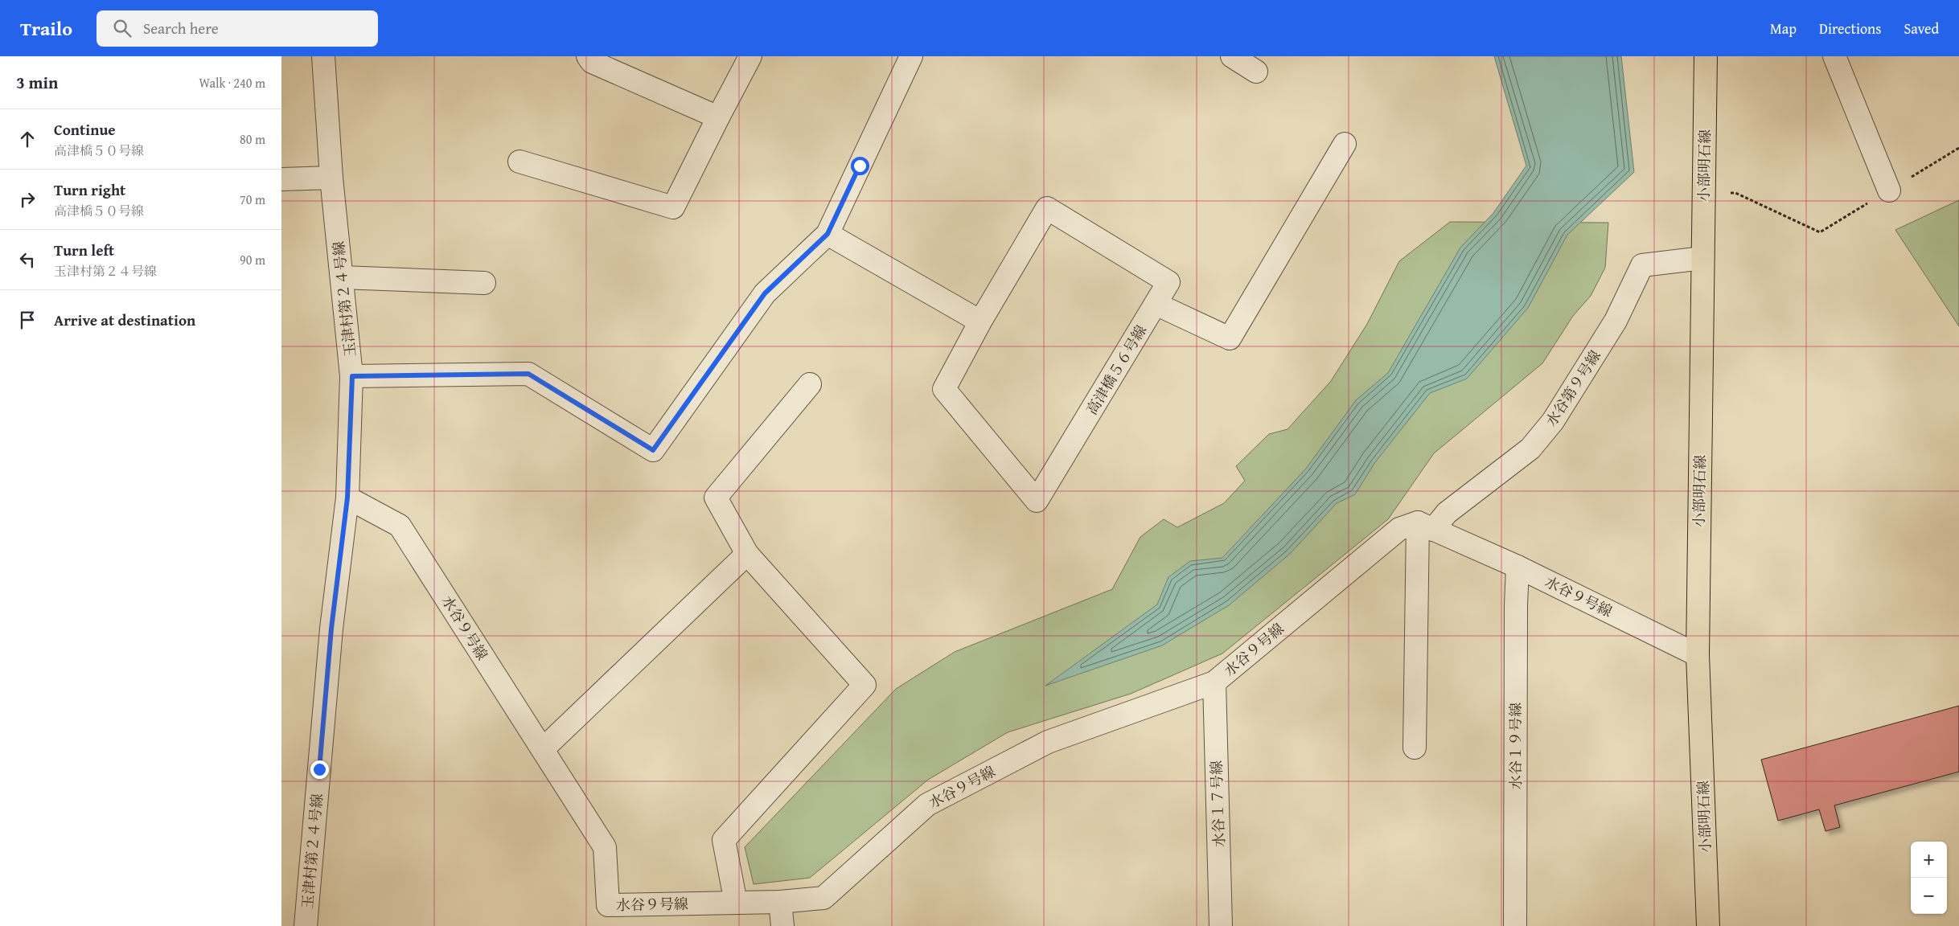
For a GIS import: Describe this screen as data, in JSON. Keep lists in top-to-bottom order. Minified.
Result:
{"streets":{"main road":["小部明石線"],"street":["玉津村第２４号線","高津橋５６号線","水谷第９号線","水谷９号線","水谷１９号線","水谷１７号線"]},"crossings":[["小部明石線","水谷第９号線"],["小部明石線","水谷９号線"],["玉津村第２４号線","水谷９号線"],["水谷第９号線","水谷９号線"],["水谷９号線","水谷１９号線"],["水谷９号線","水谷１７号線"]],"page":{"header":"Trailo","search":"Search here","nav":["Map","Directions","Saved"],"heading":["3 min","Walk · 240 m"],"list":[["Continue","高津橋５０号線","80 m"],["Turn right","高津橋５０号線","70 m"],["Turn left","玉津村第２４号線","90 m"],"Arrive at destination"],"map_buttons":["+","−"]}}
